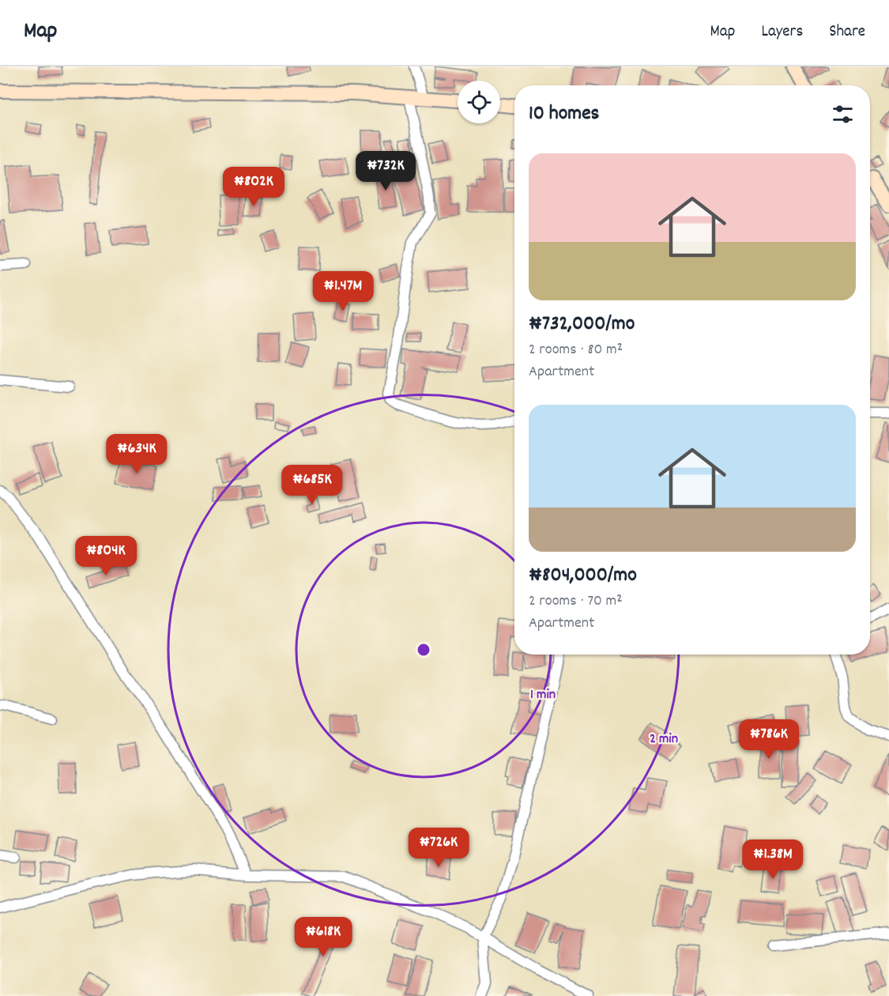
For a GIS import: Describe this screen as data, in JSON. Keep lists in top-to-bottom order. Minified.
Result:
{"page":{"header":"Map","nav":["Map","Layers","Share"],"heading":"10 homes","list":[{"name":"₦732,000/mo","note":"2 rooms · 80 m² · Apartment"},{"name":"₦804,000/mo","note":"2 rooms · 70 m² · Apartment"}],"price":["₦732K","₦802K","₦1.47M","₦634K","₦685K","₦804K","₦786K","₦726K","₦1.38M","₦618K"]},"rings":["1 min","2 min"]}
